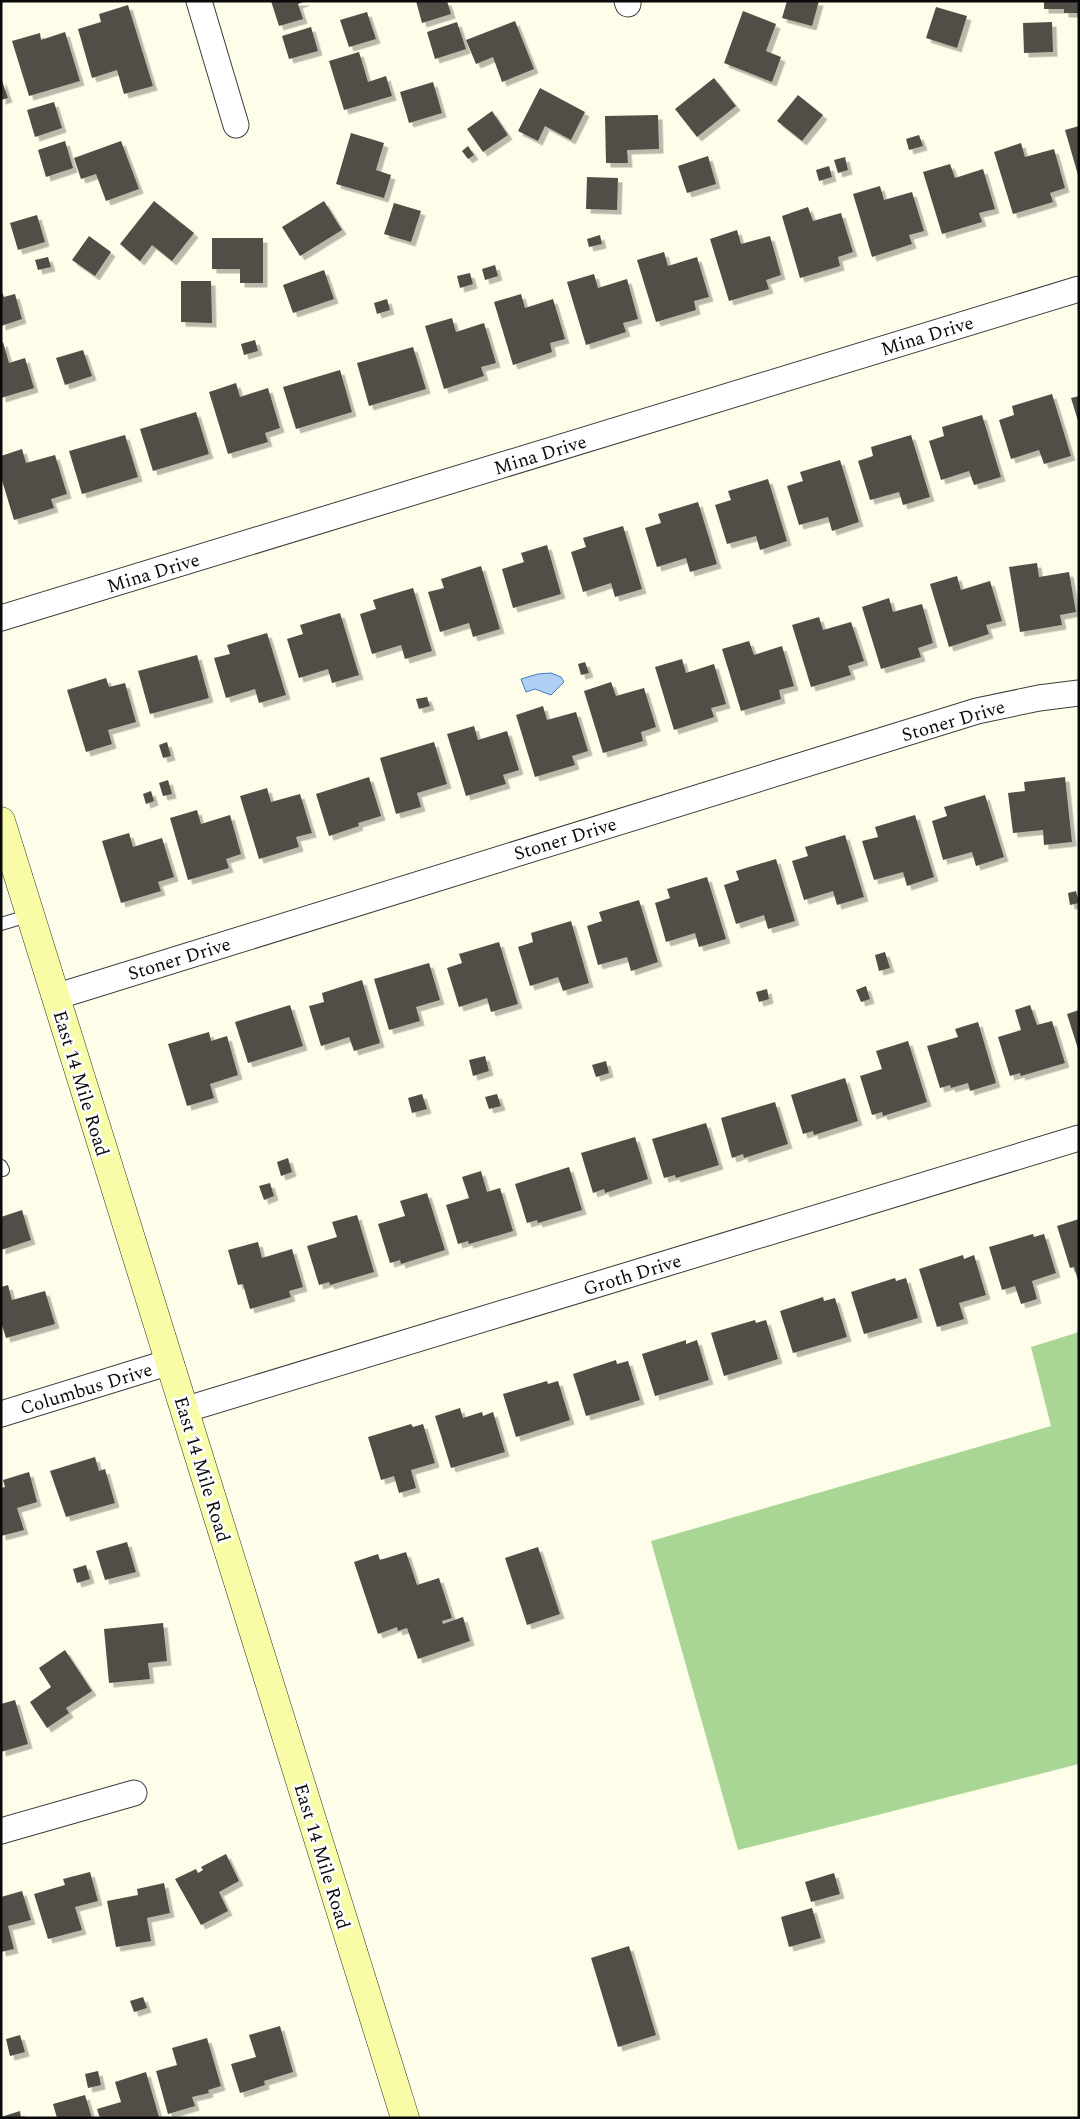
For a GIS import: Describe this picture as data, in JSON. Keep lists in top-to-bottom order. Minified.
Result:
{"streets":{"main road":["East 14 Mile Road"],"street":["Mina Drive","Stoner Drive","Groth Drive","Columbus Drive"]},"crossings":[["Stoner Drive","East 14 Mile Road"],["East 14 Mile Road","Groth Drive"],["East 14 Mile Road","Columbus Drive"]]}
